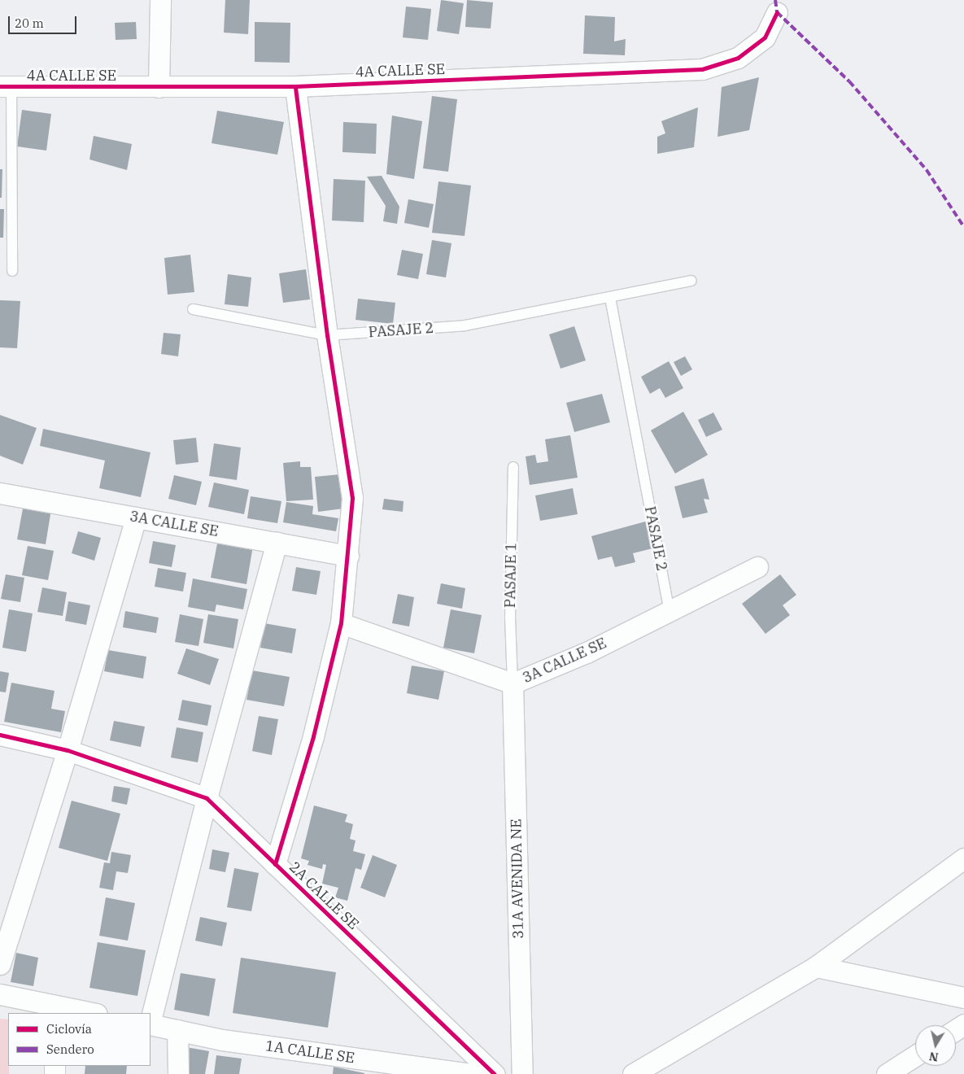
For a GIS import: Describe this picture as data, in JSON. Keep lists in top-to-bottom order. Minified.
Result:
{"streets":{"street":["4A CALLE SE","3A CALLE SE","31A AVENIDA NE","2A CALLE SE","1A CALLE SE"],"lane":["PASAJE 2","PASAJE 1"]},"crossings":[["PASAJE 2","3A CALLE SE"],["3A CALLE SE","PASAJE 1"],["3A CALLE SE","31A AVENIDA NE"],["PASAJE 1","31A AVENIDA NE"]],"legend":["Ciclovía","Sendero"],"scale_bar":"20 m","north":"bottom"}
